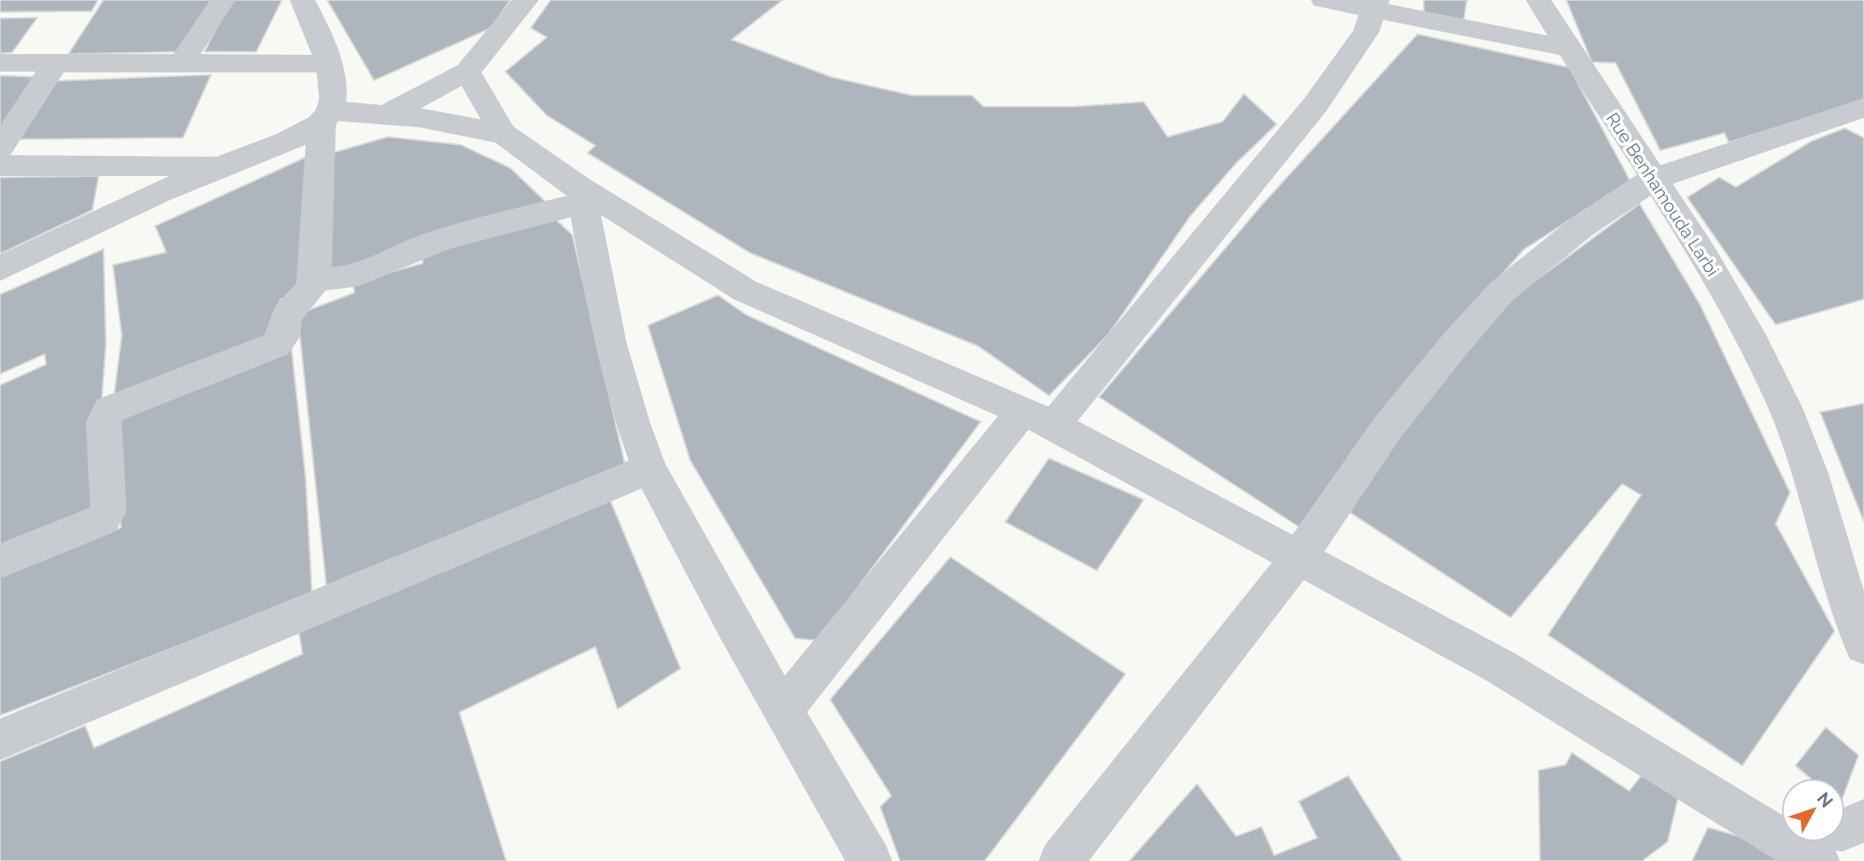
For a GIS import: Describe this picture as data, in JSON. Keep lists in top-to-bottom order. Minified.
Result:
{"streets":{"street":["Rue Benhamouda Larbi"]},"north":"top right"}
